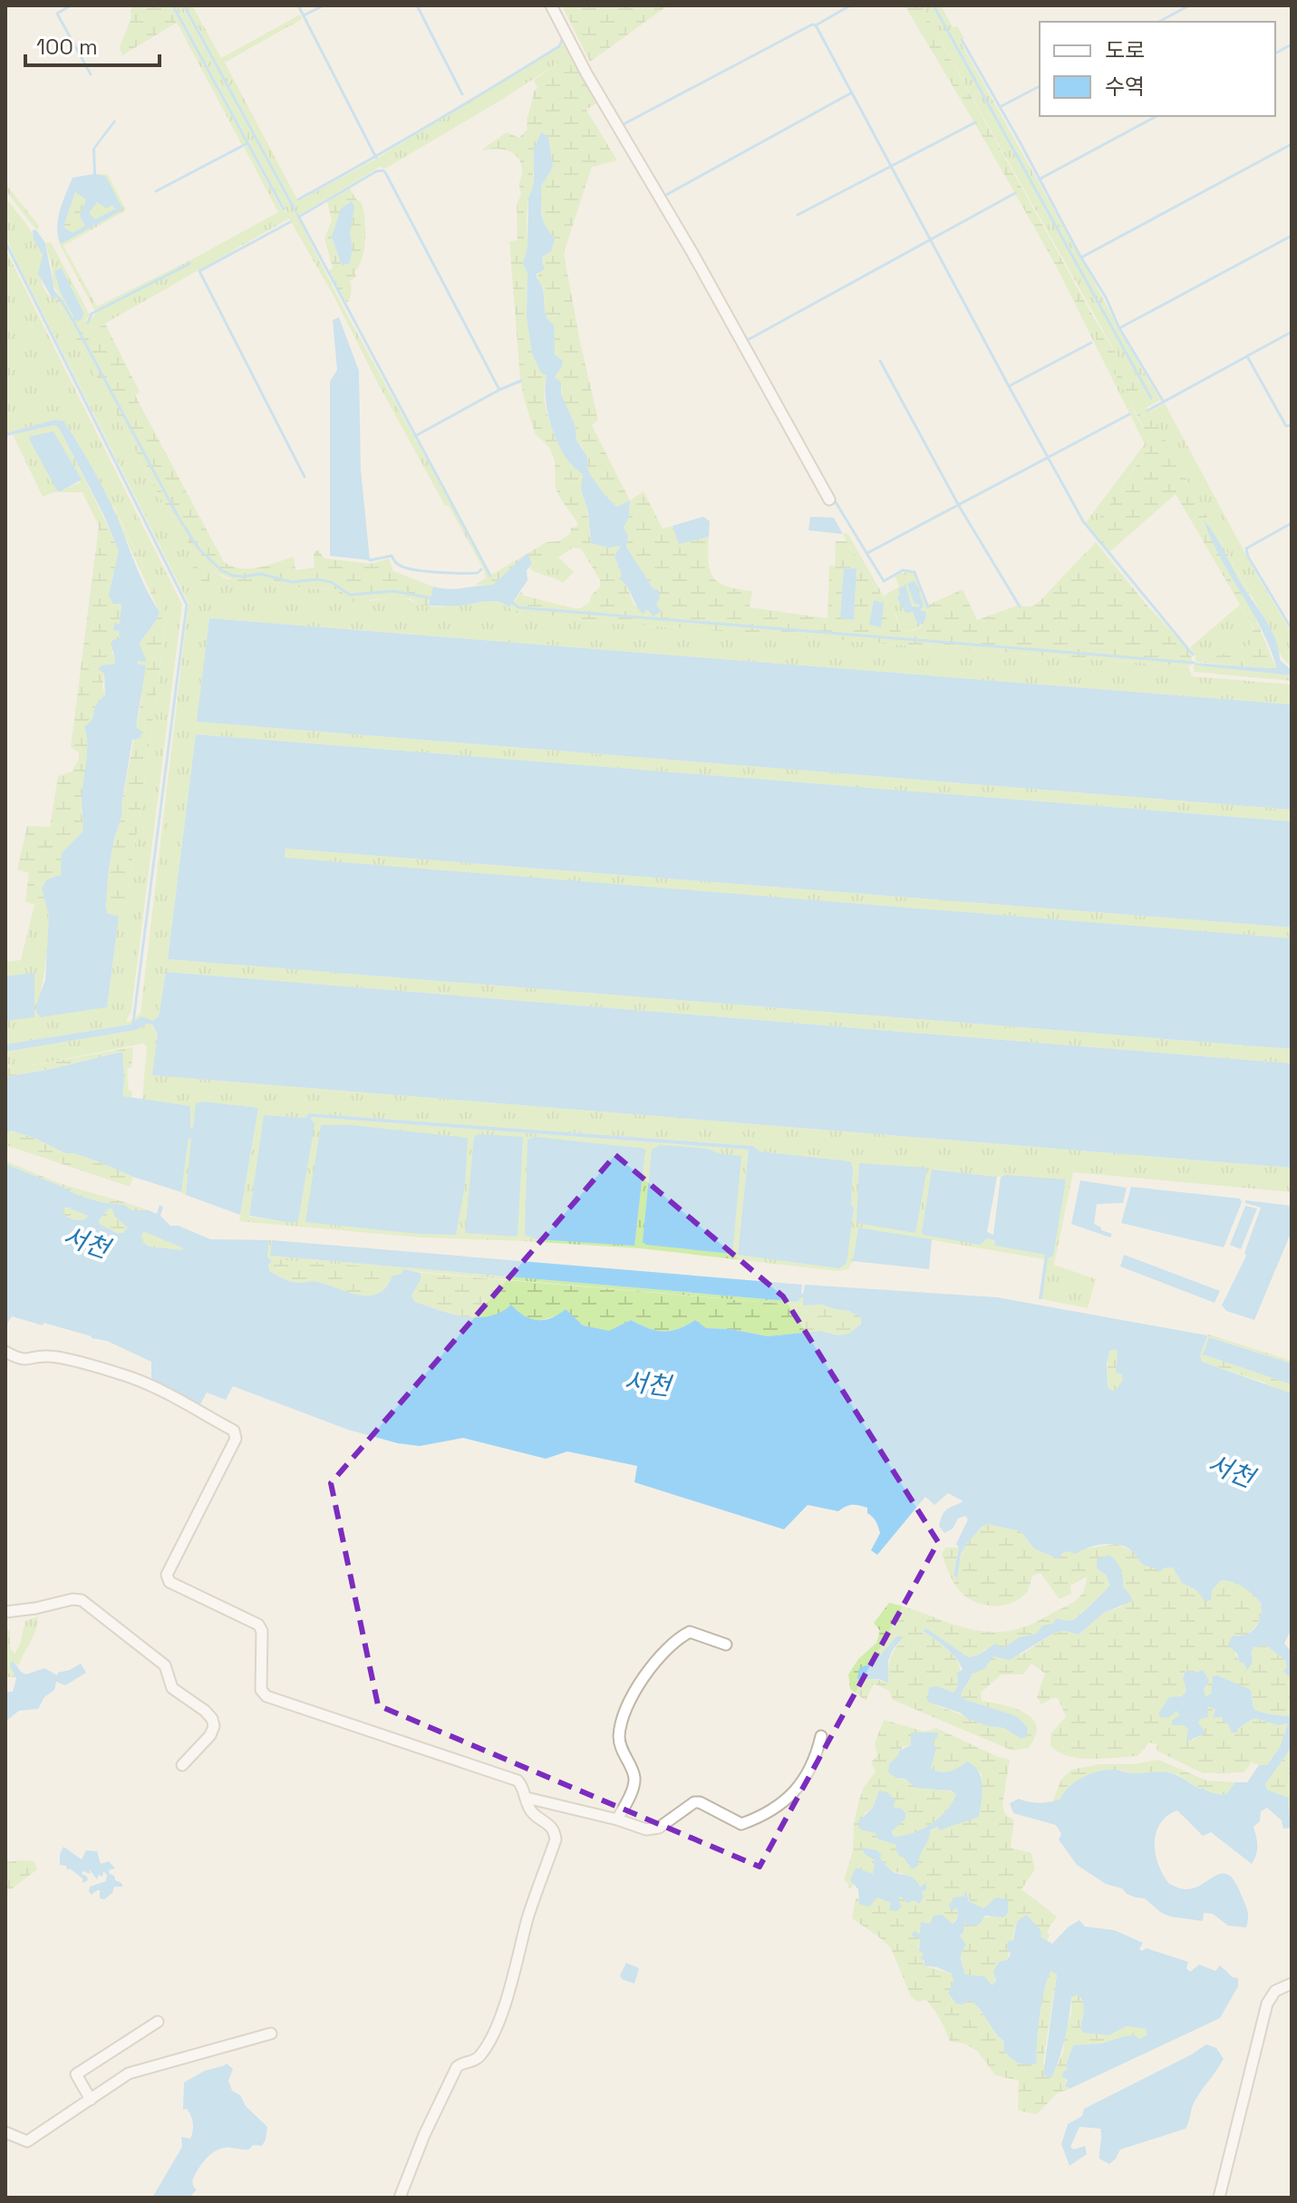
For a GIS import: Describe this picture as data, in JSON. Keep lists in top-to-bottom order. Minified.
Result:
{"water":["서천"],"legend":["도로","수역"],"scale_bar":"100 m"}
